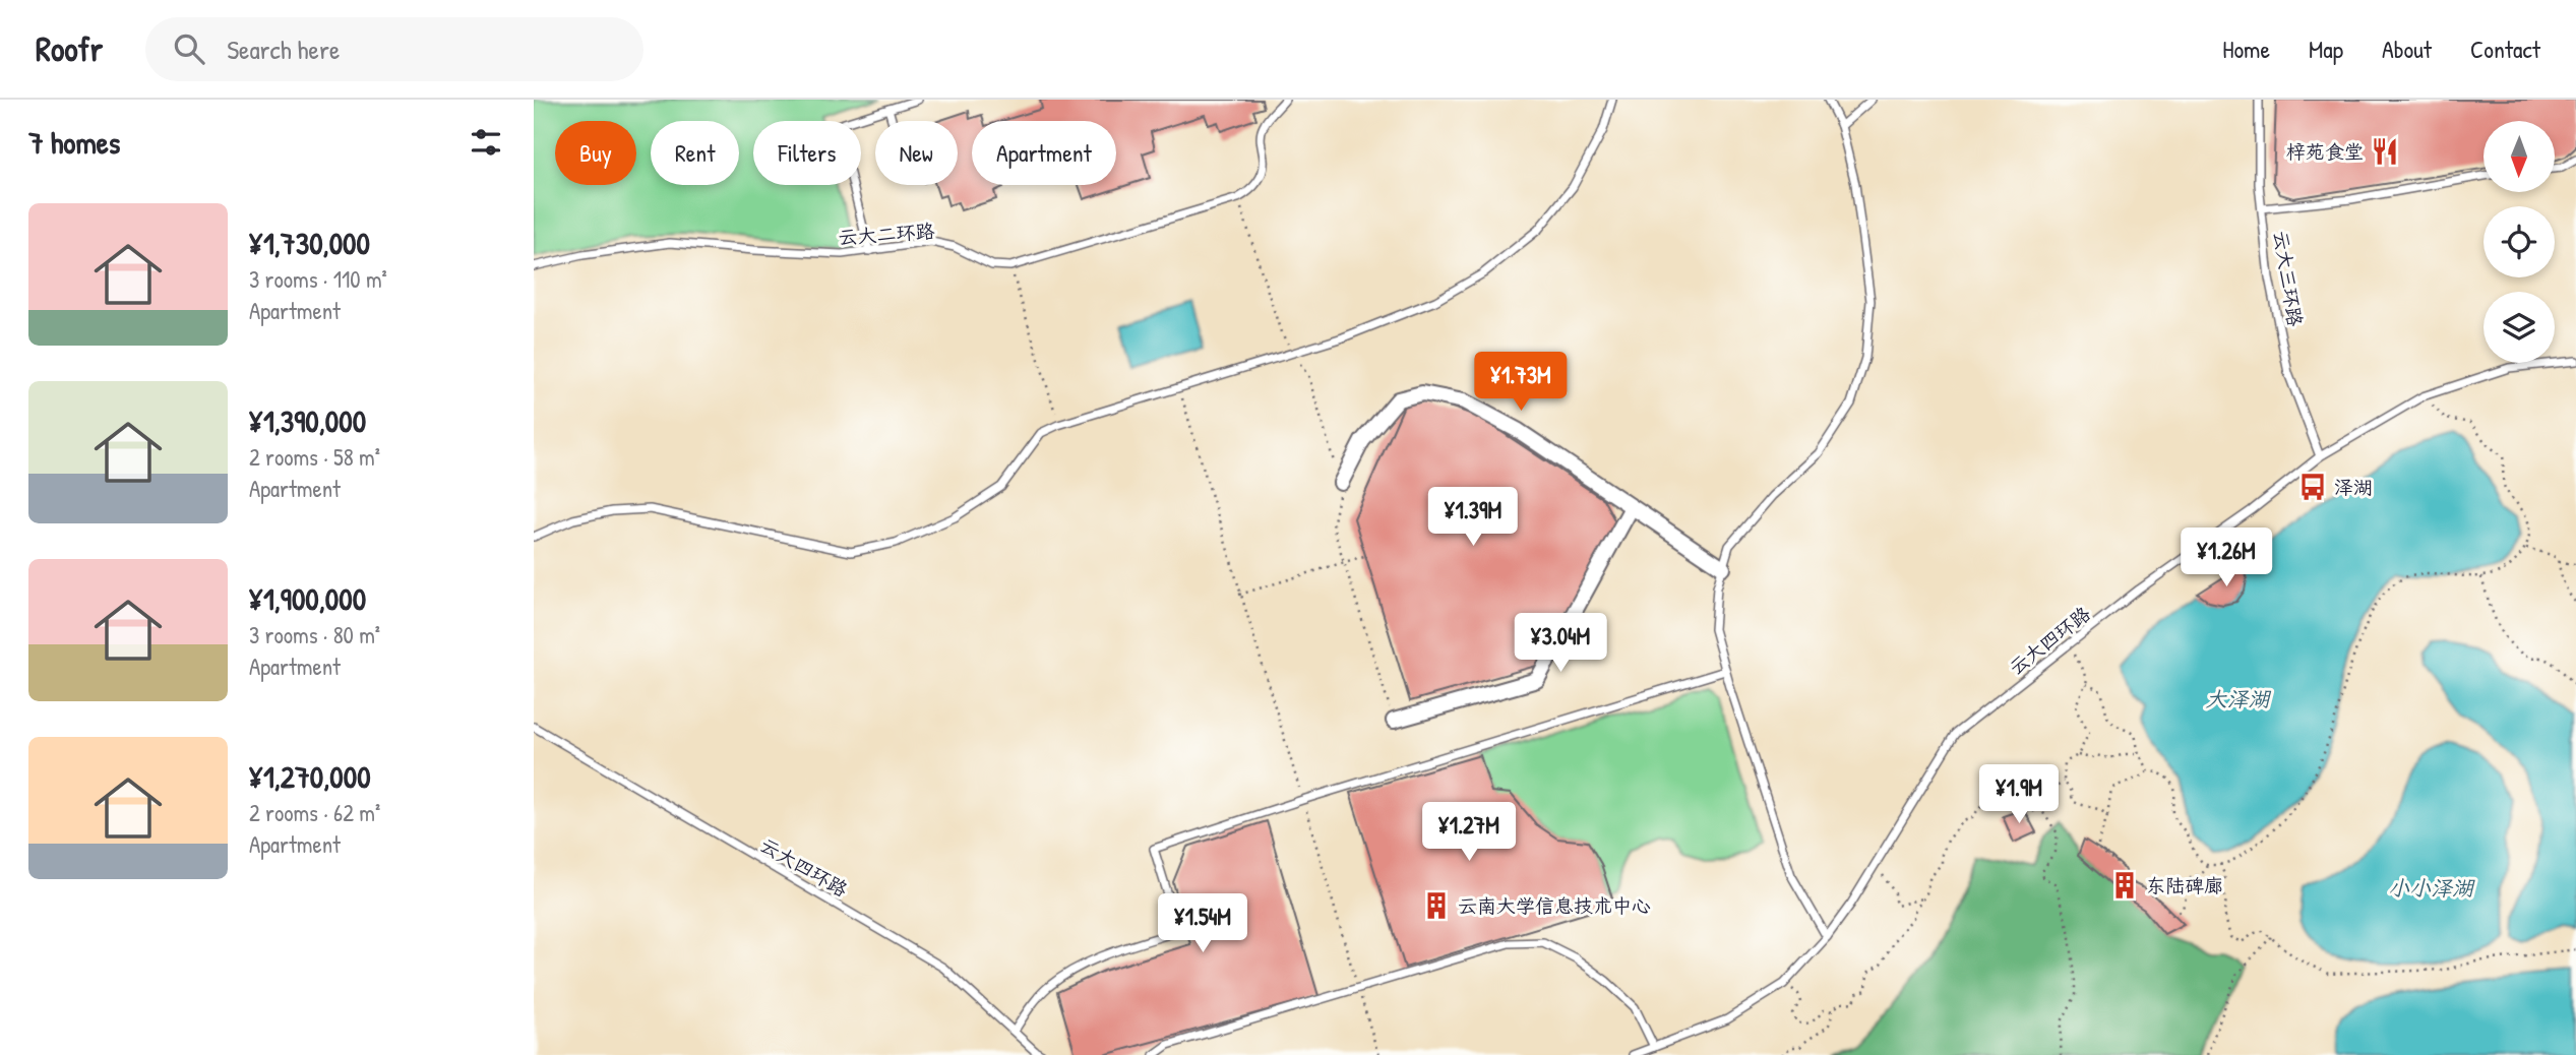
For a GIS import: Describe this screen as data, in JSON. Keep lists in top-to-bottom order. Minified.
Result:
{"streets":{"lane":["云大二环路","云大三环路","云大四环路"]},"crossings":[["云大三环路","云大四环路"]],"water":["大泽湖","小小泽湖"],"places":{"restaurant":["梓苑食堂"],"bus stop":["泽湖"],"building":["东陆碑廊","云南大学信息技术中心"]},"north":"bottom","page":{"header":"Roofr","search":"Search here","nav":["Home","Map","About","Contact"],"heading":"7 homes","chip":["Buy","Rent","Filters","New","Apartment"],"list":[{"name":"¥1,730,000","note":"3 rooms · 110 m² · Apartment"},{"name":"¥1,390,000","note":"2 rooms · 58 m² · Apartment"},{"name":"¥1,900,000","note":"3 rooms · 80 m² · Apartment"},{"name":"¥1,270,000","note":"2 rooms · 62 m² · Apartment"}],"price":["¥1.73M","¥1.39M","¥1.26M","¥3.04M","¥1.9M","¥1.27M","¥1.54M"]}}
